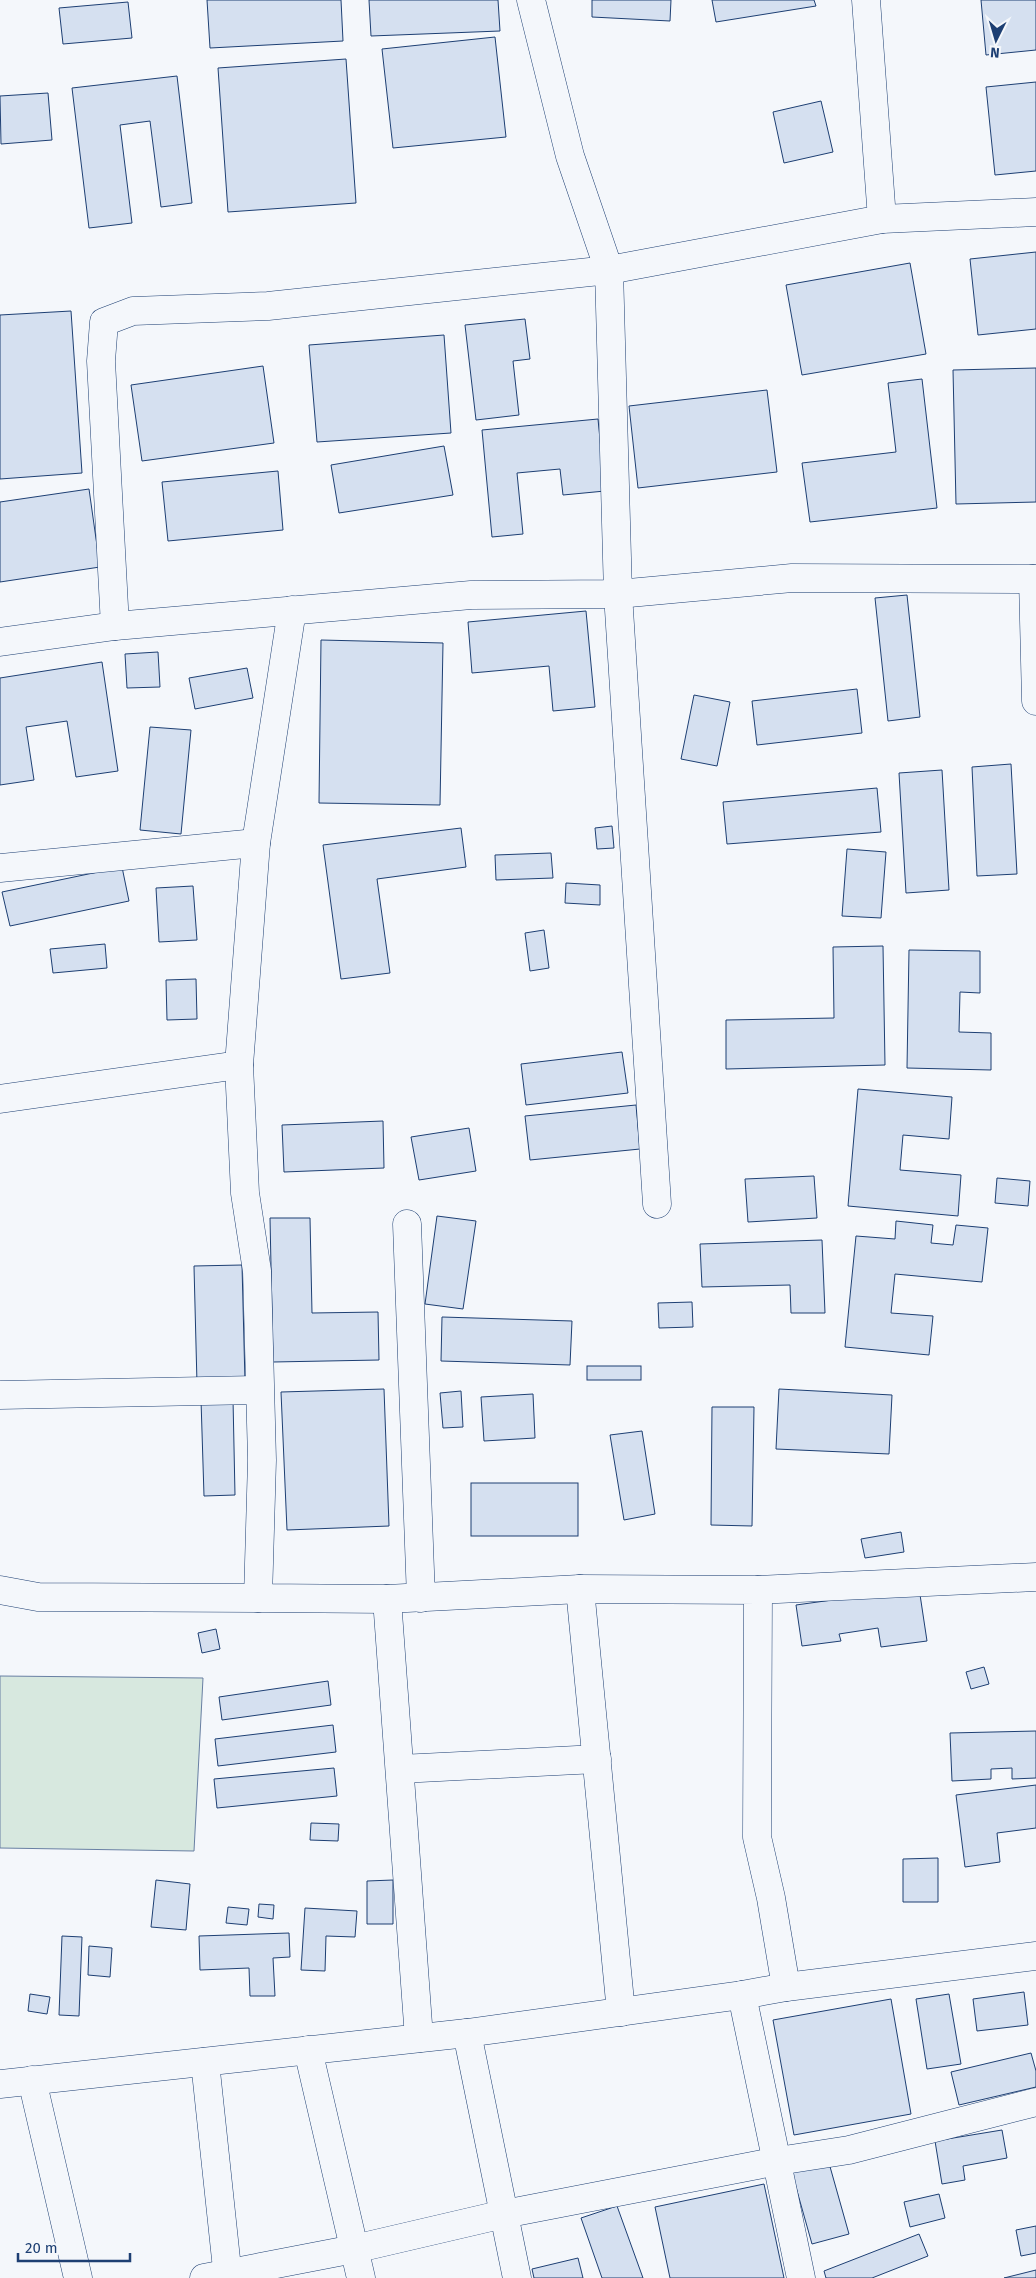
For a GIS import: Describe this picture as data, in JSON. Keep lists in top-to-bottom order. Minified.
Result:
{"scale_bar":"20 m","north":"bottom"}
